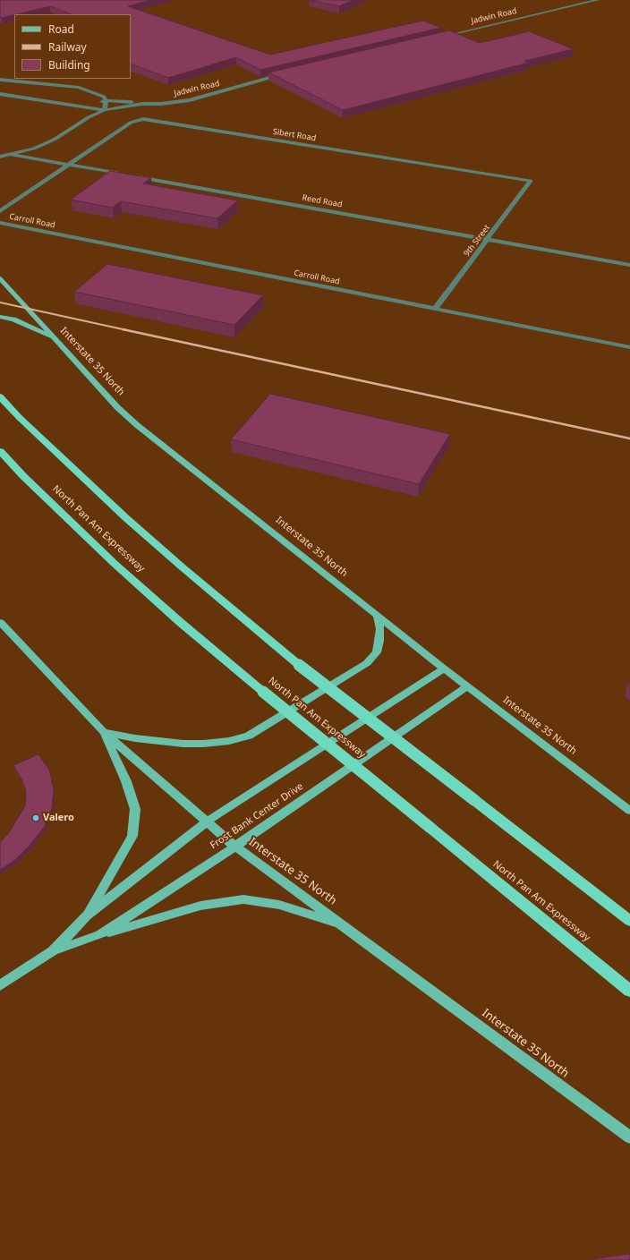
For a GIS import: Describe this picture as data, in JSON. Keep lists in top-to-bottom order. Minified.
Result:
{"streets":{"highway":["North Pan Am Expressway"],"main road":["Interstate 35 North","Frost Bank Center Drive"],"street":["Jadwin Road","Sibert Road","Reed Road","Carroll Road","9th Street"]},"crossings":[["Sibert Road","Carroll Road"],["Sibert Road","9th Street"],["Reed Road","9th Street"],["Carroll Road","9th Street"],["Interstate 35 North","Frost Bank Center Drive"]],"places":["Valero"],"legend":["Road","Railway","Building"]}
